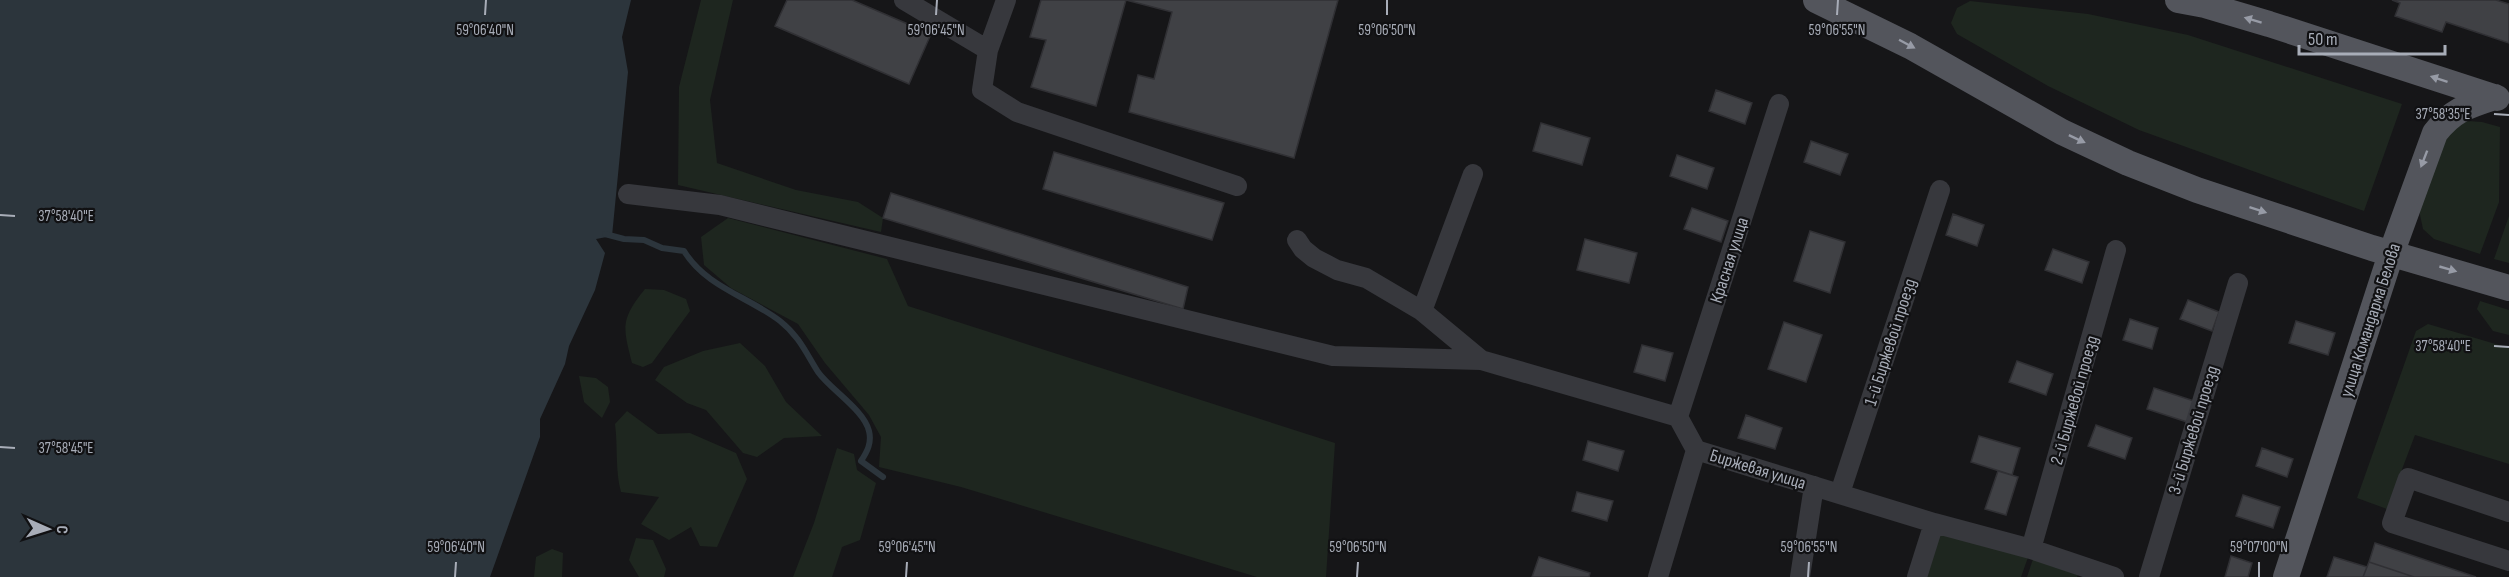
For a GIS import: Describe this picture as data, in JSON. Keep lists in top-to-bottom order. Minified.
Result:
{"streets":{"main road":["улица Командарма Белова"],"street":["Красная улица","1-й Биржевой проезд","2-й Биржевой проезд","3-й Биржевой проезд","Биржевая улица"]},"crossings":[["Красная улица","Биржевая улица"],["1-й Биржевой проезд","Биржевая улица"],["2-й Биржевой проезд","Биржевая улица"]],"scale_bar":"50 m","north":"right","coordinates":["59°06'40\"N","59°06'45\"N","59°06'50\"N","59°06'55\"N","37°58'35\"E","37°58'40\"E","37°58'45\"E","59°07'00\"N"]}
